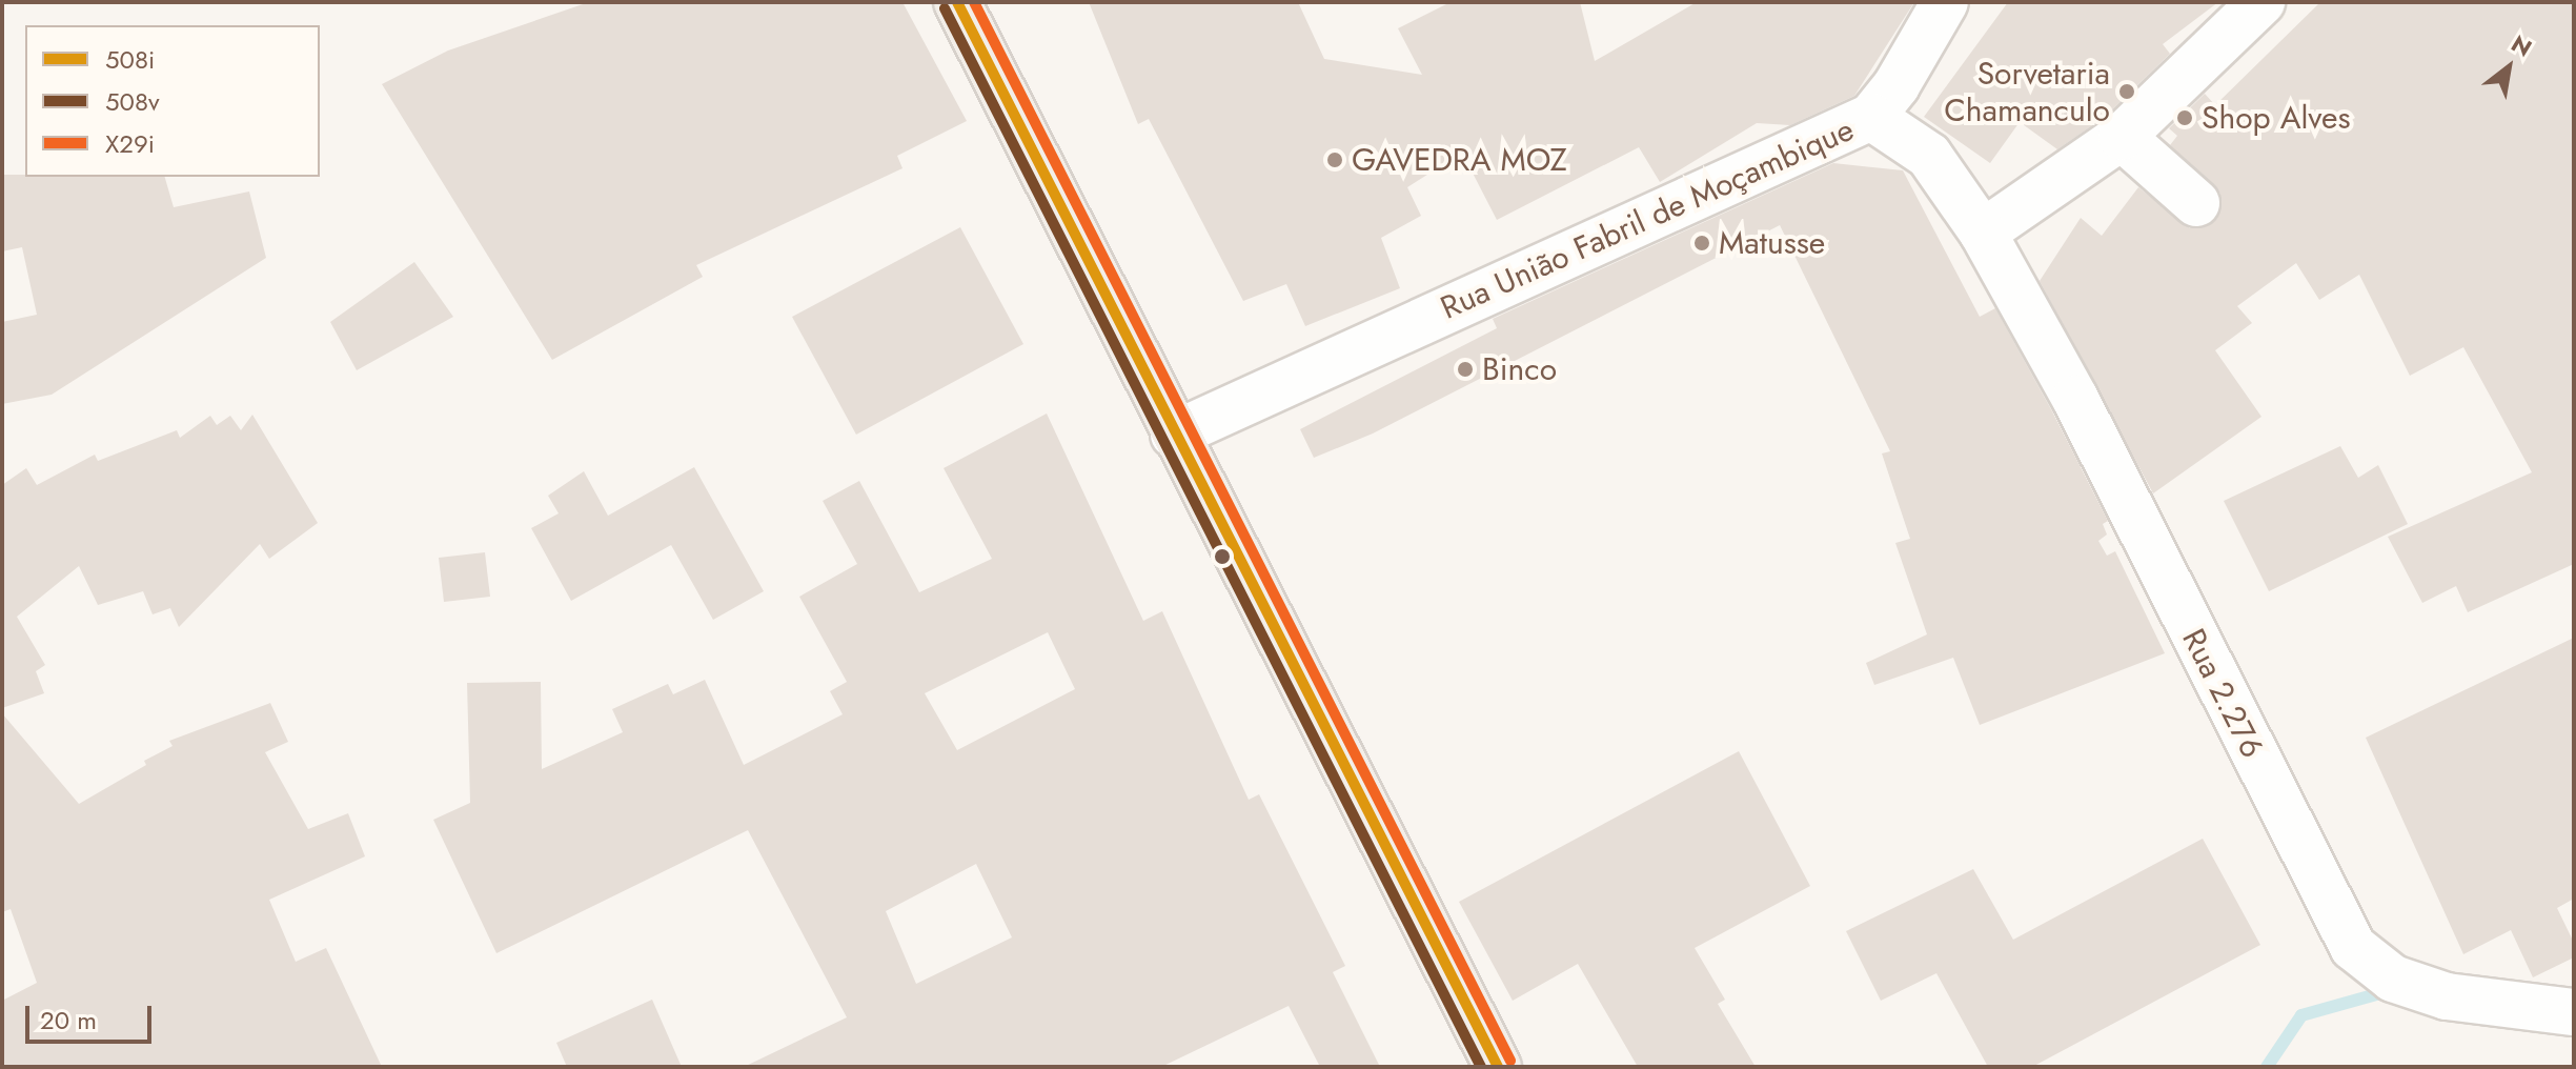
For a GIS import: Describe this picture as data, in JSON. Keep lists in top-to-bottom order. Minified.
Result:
{"streets":{"street":["Rua União Fabril de Moçambique","Rua 2.276"]},"crossings":[["Rua União Fabril de Moçambique","Rua 2.276"]],"places":["Sorvetaria Chamanculo","Shop Alves","GAVEDRA MOZ","Matusse","Binco"],"lines":["transit line 508i","transit line X29i","transit line 508v"],"legend":["508i","508v","X29i"],"scale_bar":"20 m","north":"top right"}
